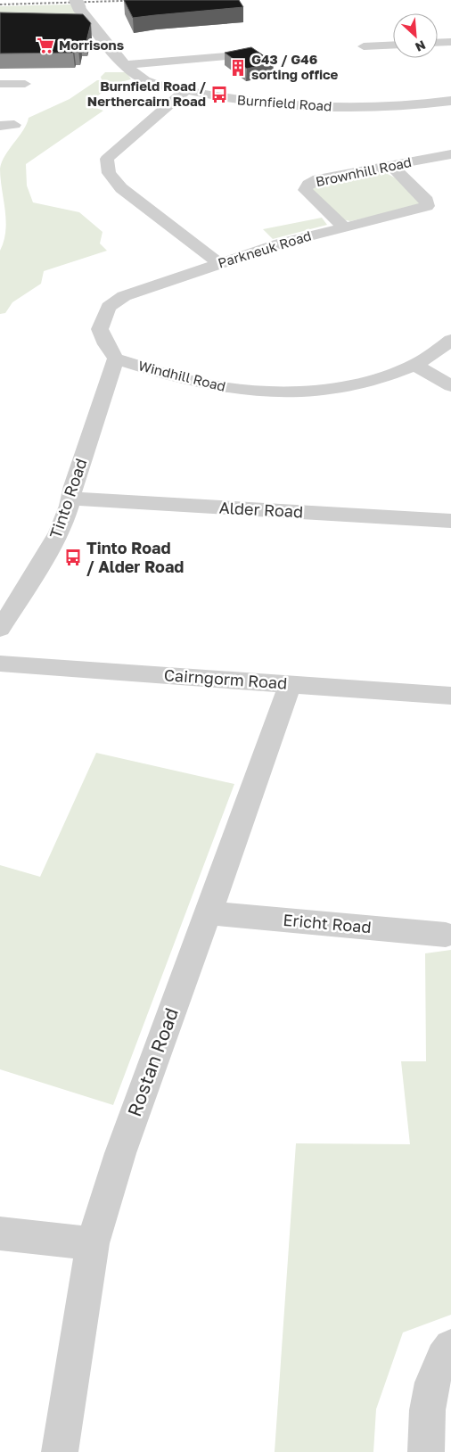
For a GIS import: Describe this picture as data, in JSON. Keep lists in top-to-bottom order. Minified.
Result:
{"streets":{"street":["Burnfield Road","Brownhill Road","Parkneuk Road","Windhill Road","Tinto Road","Alder Road","Cairngorm Road","Ericht Road","Rostan Road"]},"crossings":[["Brownhill Road","Parkneuk Road"],["Parkneuk Road","Windhill Road"],["Parkneuk Road","Tinto Road"],["Windhill Road","Tinto Road"],["Tinto Road","Alder Road"],["Cairngorm Road","Rostan Road"],["Ericht Road","Rostan Road"]],"places":{"supermarket":["Morrisons"],"building":["G43 / G46 sorting office"],"bus stop":["Burnfield Road / Nerthercairn Road","Tinto Road / Alder Road"]},"north":"bottom right"}
